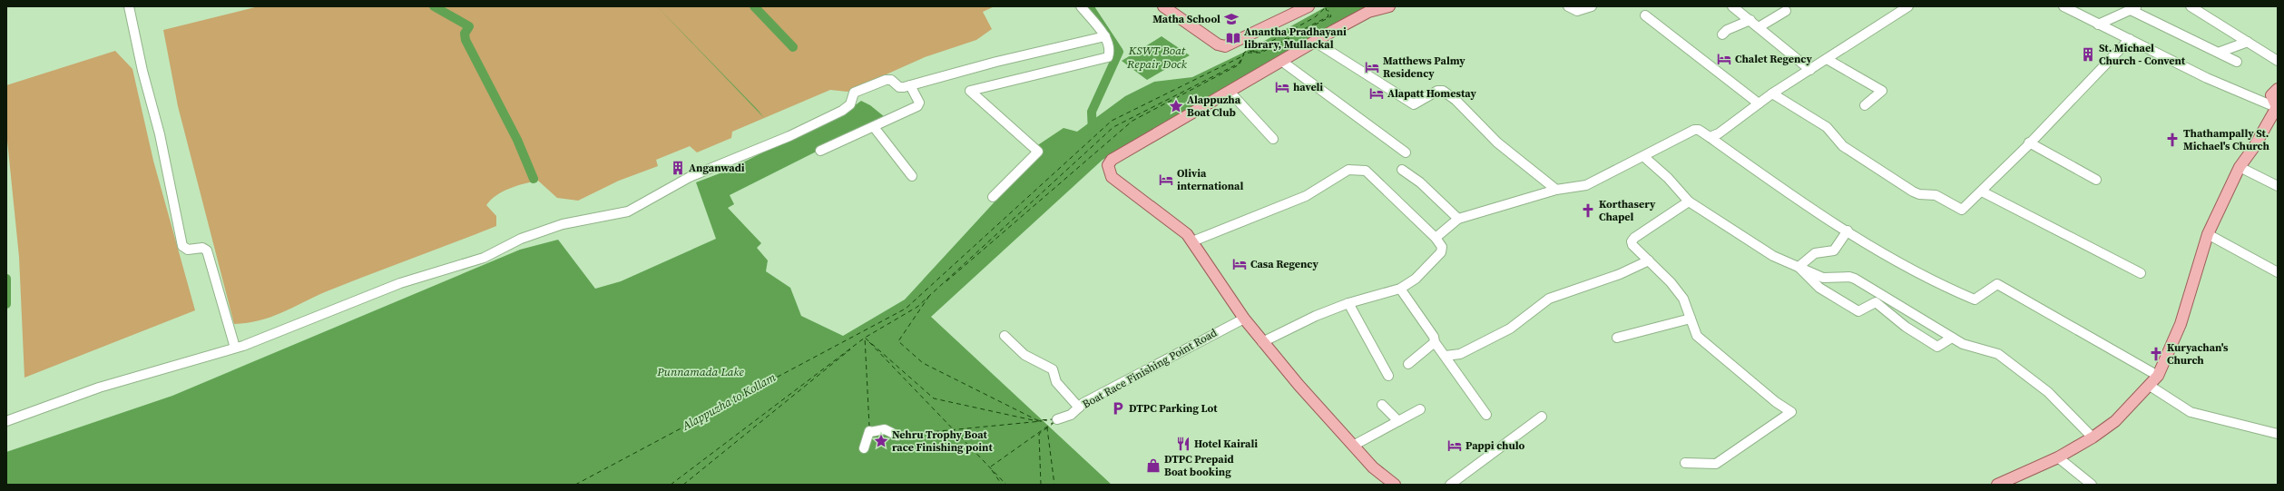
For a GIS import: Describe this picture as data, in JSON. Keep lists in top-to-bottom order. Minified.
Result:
{"streets":{"street":["Boat Race Finishing Point Road"]},"water":["KSWT Boat Repair Dock","Punnamada Lake","Alappuzha to Kollam"],"places":{"school or university":["Matha School"],"library":["Anantha Pradhayani library, Mullackal"],"building":["St. Michael Church - Convent","Anganwadi"],"hotel":["Chalet Regency","Matthews Palmy Residency","haveli","Alapatt Homestay","Olivia international","Casa Regency","Pappi chulo"],"place":["Alappuzha Boat Club","Nehru Trophy Boat race Finishing point"],"church":["Thathampally St. Michael's Church","Korthasery Chapel","Kuryachan's Church"],"parking":["DTPC Parking Lot"],"restaurant":["Hotel Kairali"],"shop":["DTPC Prepaid Boat booking"]}}
